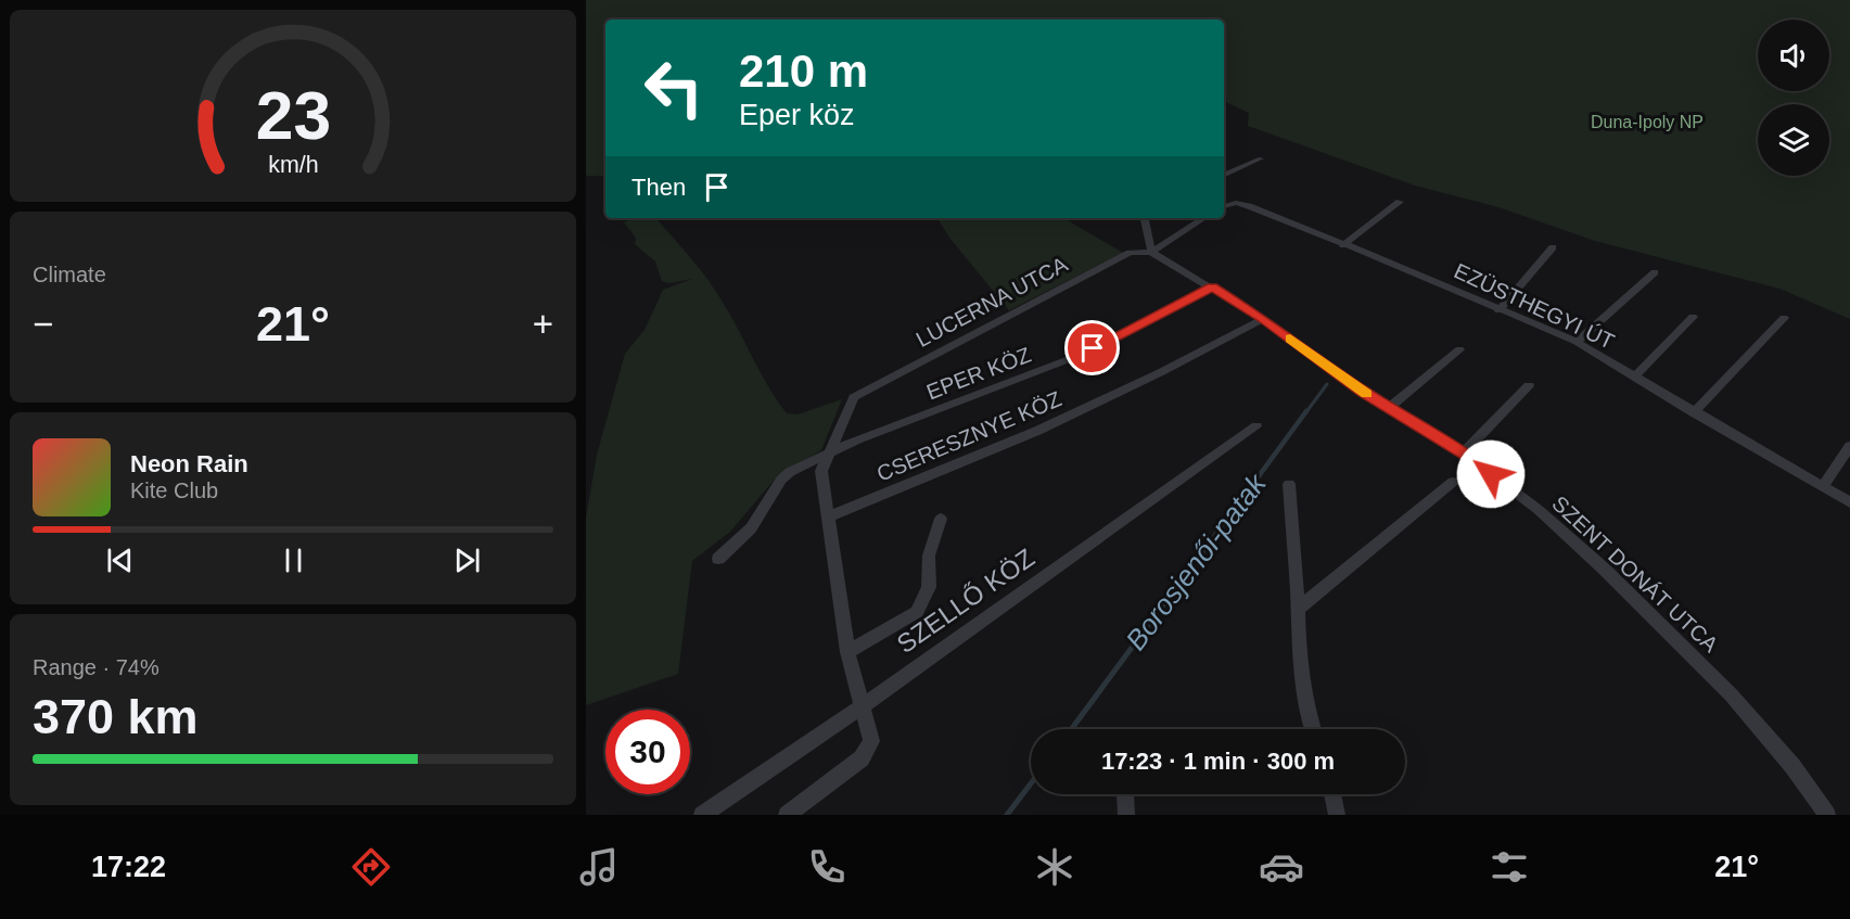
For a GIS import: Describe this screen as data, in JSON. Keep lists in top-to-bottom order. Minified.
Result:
{"streets":{"street":["LUCERNA UTCA","EZÜSTHEGYI ÚT","EPER KÖZ","CSERESZNYE KÖZ","SZENT DONÁT UTCA","SZELLŐ KÖZ"]},"crossings":[["LUCERNA UTCA","EPER KÖZ"],["LUCERNA UTCA","SZENT DONÁT UTCA"],["EPER KÖZ","SZENT DONÁT UTCA"],["CSERESZNYE KÖZ","SZENT DONÁT UTCA"]],"water":["Borosjenői-patak"],"parks":["Duna-Ipoly NP"],"page":{"turn":["210 m","Eper köz"],"then":"Then","tile":["Climate",["Range · 74%","370 km"]],"heat":["−","21°","+"],"song":["Neon Rain","Kite Club"],"limit":"30","trip":"17:23 · 1 min · 300 m","tabs":["17:22","21°"],"gauge":["23","km/h"]}}
